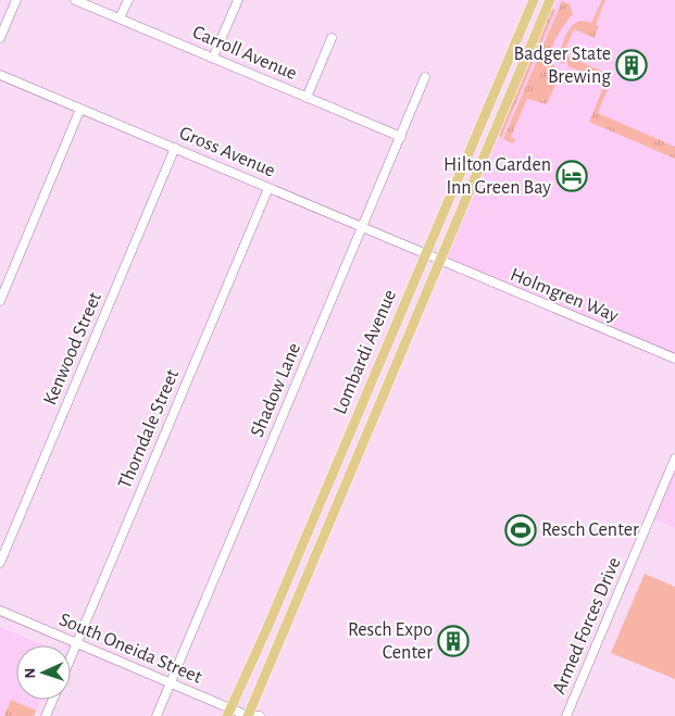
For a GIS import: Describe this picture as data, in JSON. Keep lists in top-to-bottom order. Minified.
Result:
{"streets":{"main road":["Lombardi Avenue"],"street":["Carroll Avenue","Gross Avenue","Holmgren Way","Kenwood Street","Shadow Lane","Thorndale Street","Armed Forces Drive","South Oneida Street"]},"crossings":[["Carroll Avenue","Shadow Lane"],["Gross Avenue","Holmgren Way"],["Gross Avenue","Kenwood Street"],["Gross Avenue","Lombardi Avenue"],["Gross Avenue","Shadow Lane"],["Gross Avenue","Thorndale Street"],["Holmgren Way","Lombardi Avenue"],["Lombardi Avenue","South Oneida Street"],["Shadow Lane","South Oneida Street"],["Thorndale Street","South Oneida Street"]],"places":{"building":["Badger State Brewing","Resch Expo Center"],"hotel":["Hilton Garden Inn Green Bay"],"sports":["Resch Center"]},"north":"left"}
